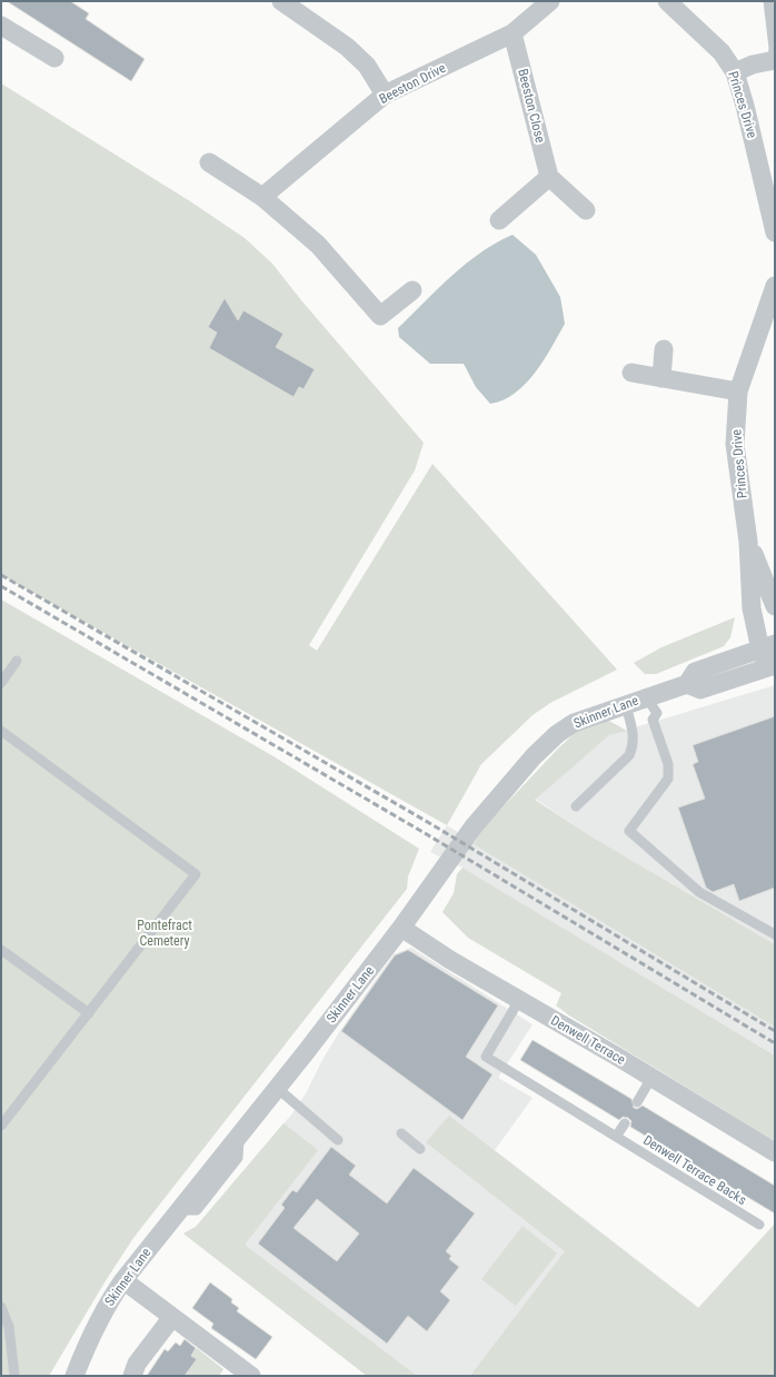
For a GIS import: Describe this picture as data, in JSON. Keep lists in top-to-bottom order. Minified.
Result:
{"streets":{"street":["Beeston Drive","Princes Drive","Beeston Close","Skinner Lane","Denwell Terrace"],"lane":["Denwell Terrace Backs"]},"crossings":[["Beeston Drive","Beeston Close"],["Princes Drive","Skinner Lane"],["Skinner Lane","Denwell Terrace"],["Denwell Terrace","Denwell Terrace Backs"]],"parks":["Pontefract Cemetery"]}
